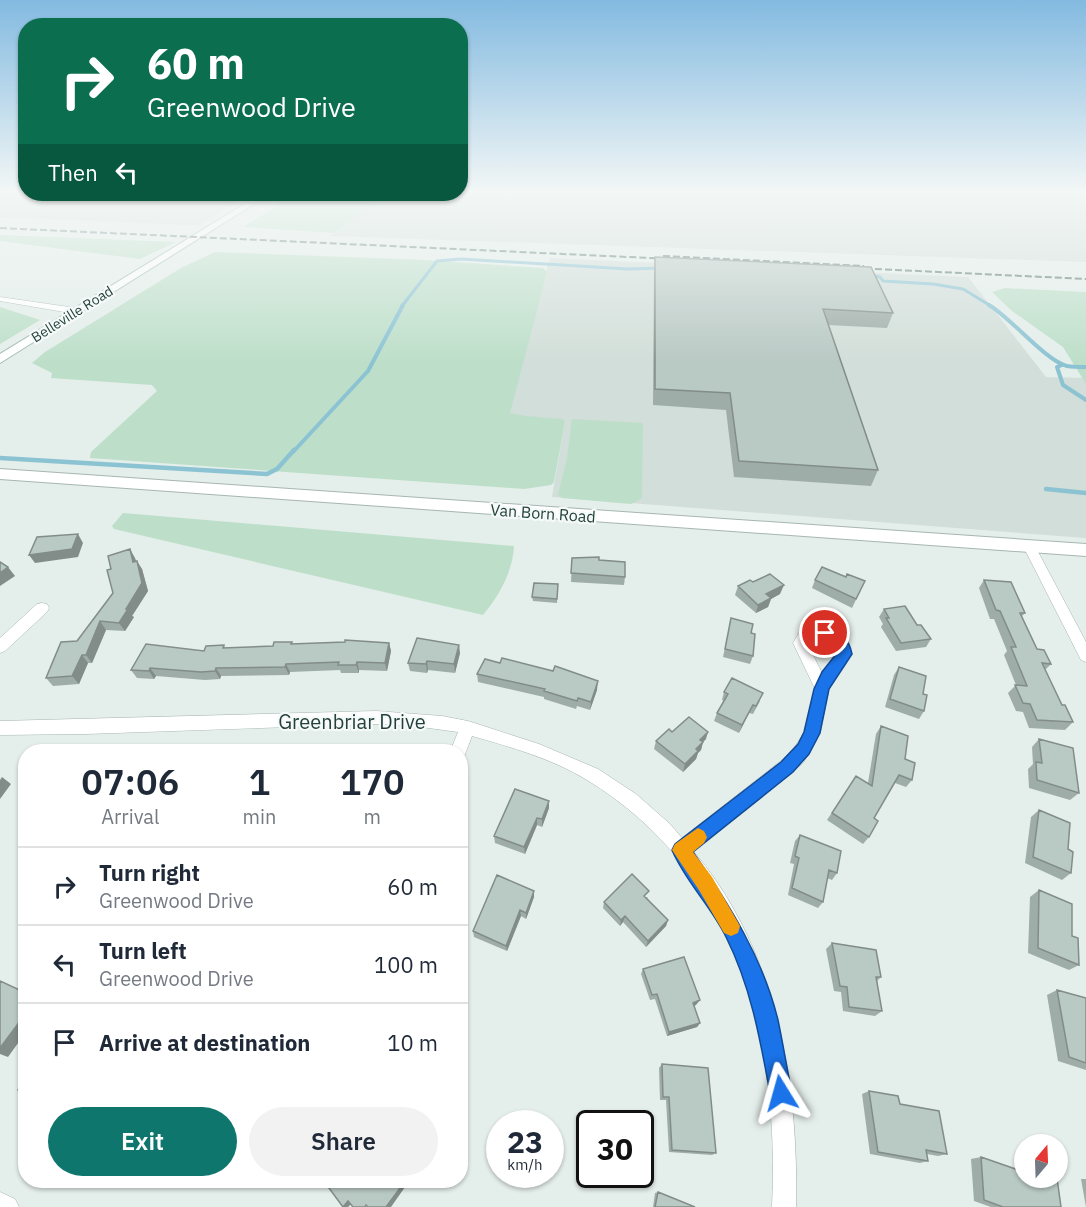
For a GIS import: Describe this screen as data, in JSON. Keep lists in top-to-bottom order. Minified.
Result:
{"streets":{"street":["Belleville Road","Van Born Road","Greenbriar Drive"]},"north":"top","page":{"turn":["60 m","Greenwood Drive"],"then":"Then","eta":["07:06","Arrival","1","min","170","m"],"list":[{"name":"Turn right","note":"Greenwood Drive","value":"60 m"},{"name":"Turn left","note":"Greenwood Drive","value":"100 m"},{"name":"Arrive at destination","value":"10 m"}],"buttons":["Exit","Share"],"speed":"23 km/h","limit":"30"}}
